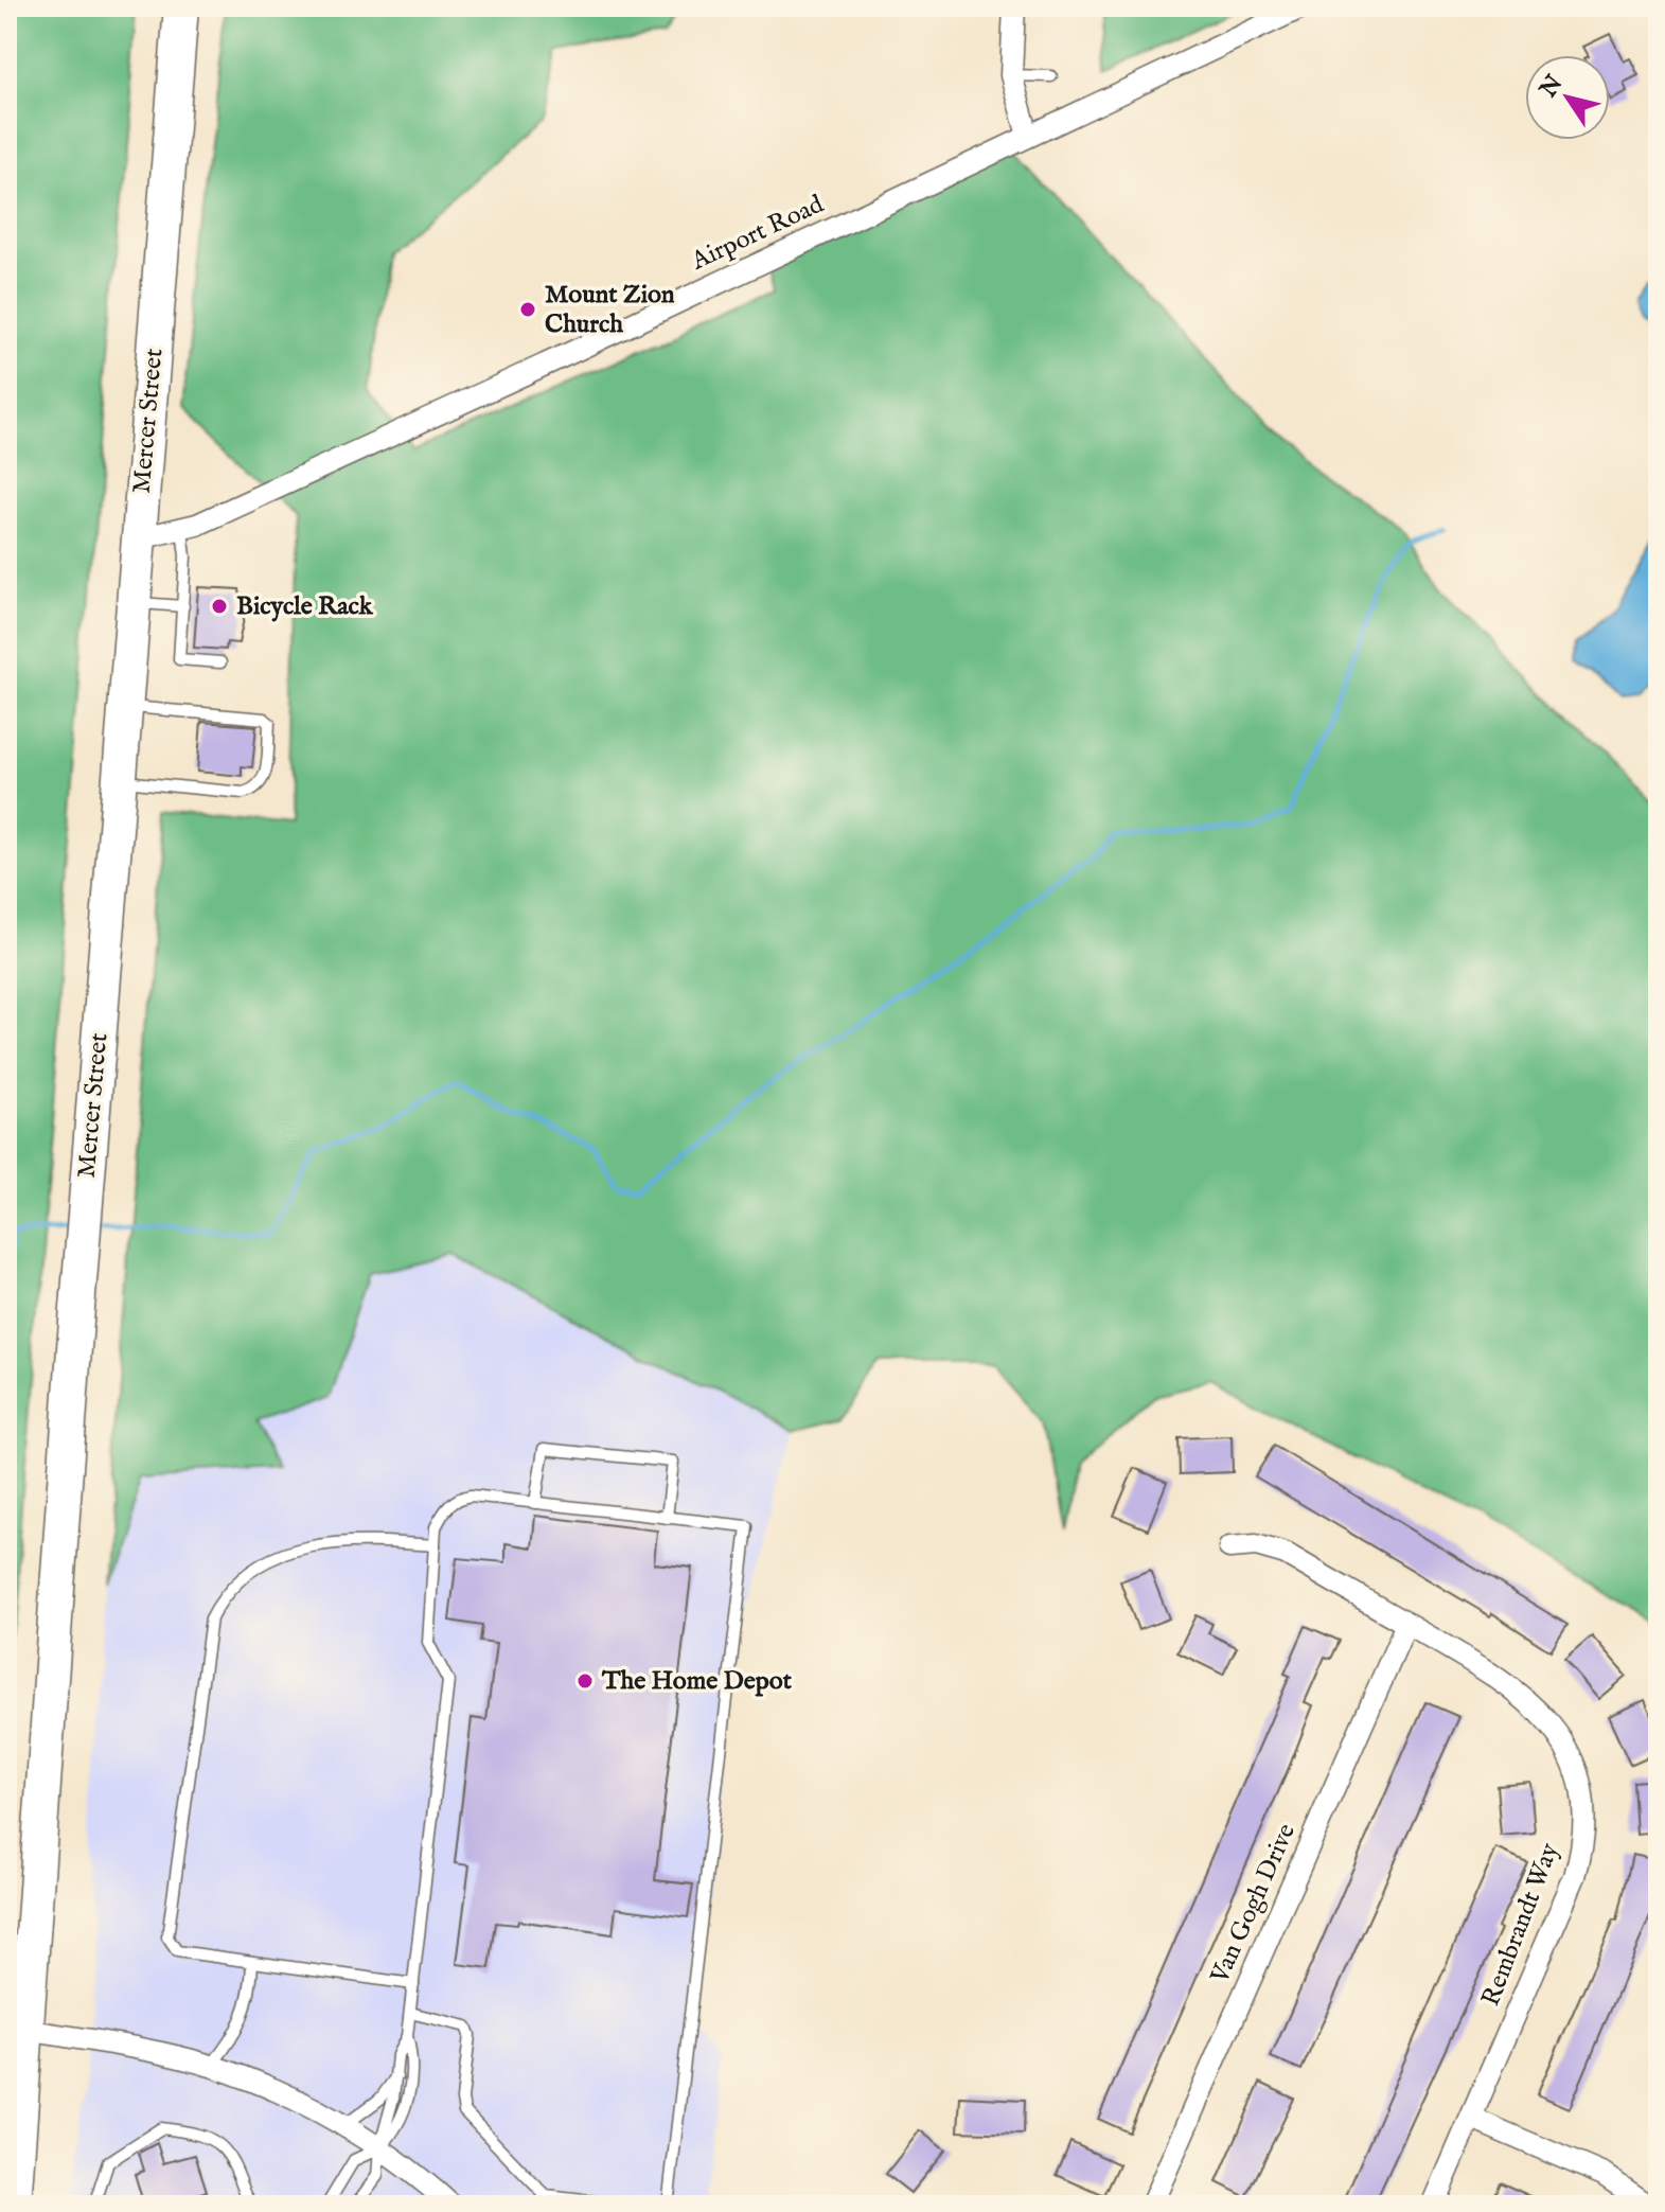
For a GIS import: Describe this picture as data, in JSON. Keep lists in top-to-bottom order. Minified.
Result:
{"streets":{"main road":["Mercer Street"],"street":["Airport Road","Van Gogh Drive","Rembrandt Way"]},"crossings":[["Airport Road","Mercer Street"],["Van Gogh Drive","Rembrandt Way"]],"places":["Mount Zion Church","Bicycle Rack","The Home Depot"],"north":"top left"}
